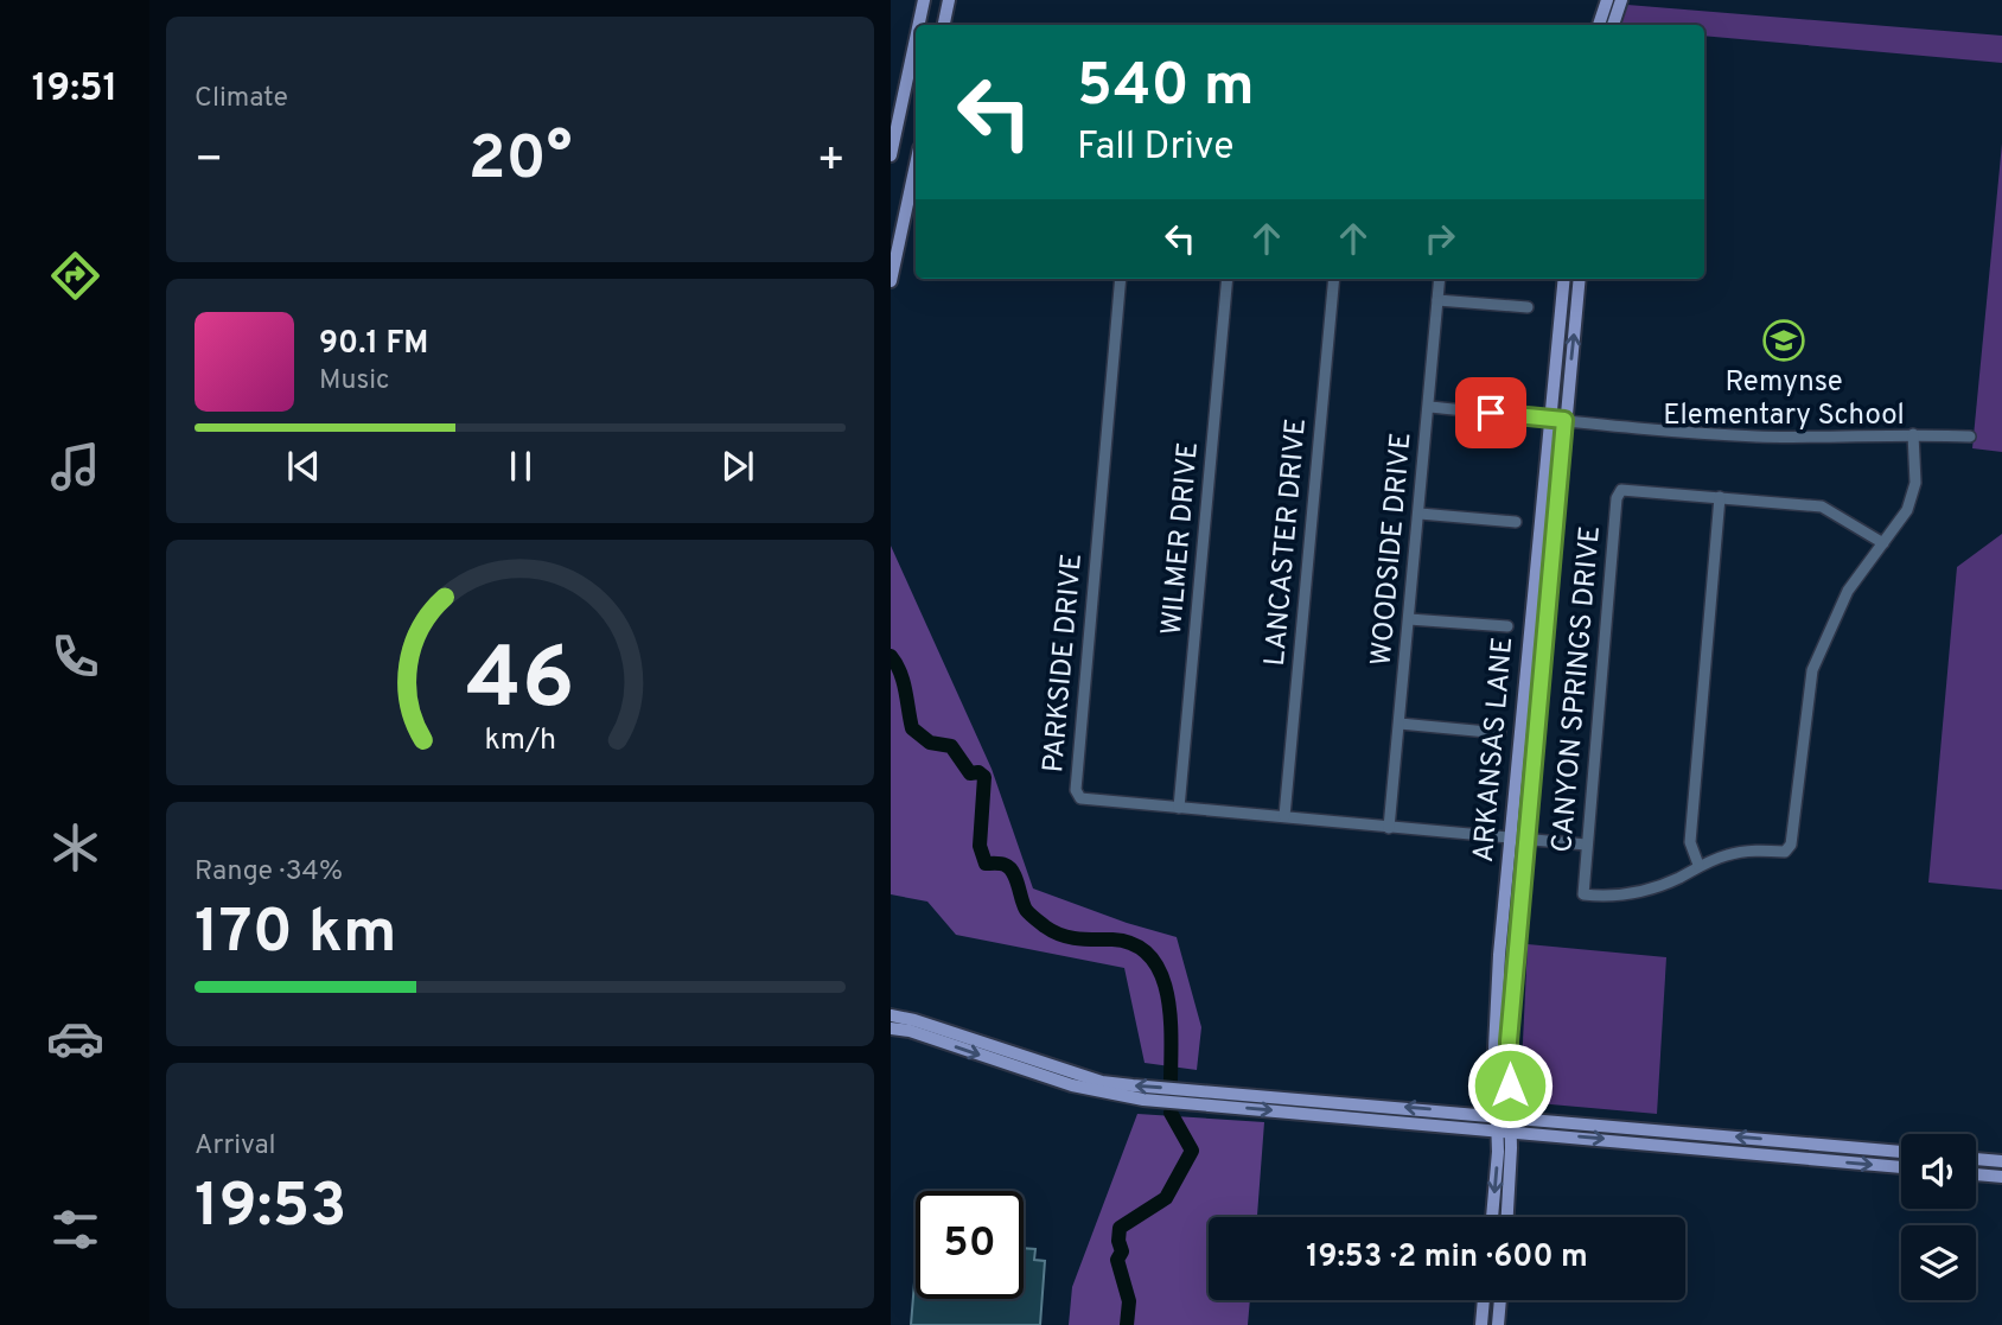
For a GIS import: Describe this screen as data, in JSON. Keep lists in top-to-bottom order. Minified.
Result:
{"streets":{"main road":["ARKANSAS LANE"],"street":["WILMER DRIVE","LANCASTER DRIVE","WOODSIDE DRIVE","PARKSIDE DRIVE","CANYON SPRINGS DRIVE"]},"crossings":[["WILMER DRIVE","PARKSIDE DRIVE"],["LANCASTER DRIVE","PARKSIDE DRIVE"],["WOODSIDE DRIVE","PARKSIDE DRIVE"],["PARKSIDE DRIVE","CANYON SPRINGS DRIVE"],["PARKSIDE DRIVE","ARKANSAS LANE"]],"places":{"school or university":["Remynse Elementary School"]},"page":{"tabs":"19:51","tile":["Climate",["Range · 34%","170 km"],["Arrival","19:53"]],"turn":["540 m","Fall Drive"],"heat":["−","20°","+"],"song":["90.1 FM","Music"],"limit":"50","trip":"19:53 · 2 min · 600 m","gauge":["46","km/h"]}}
